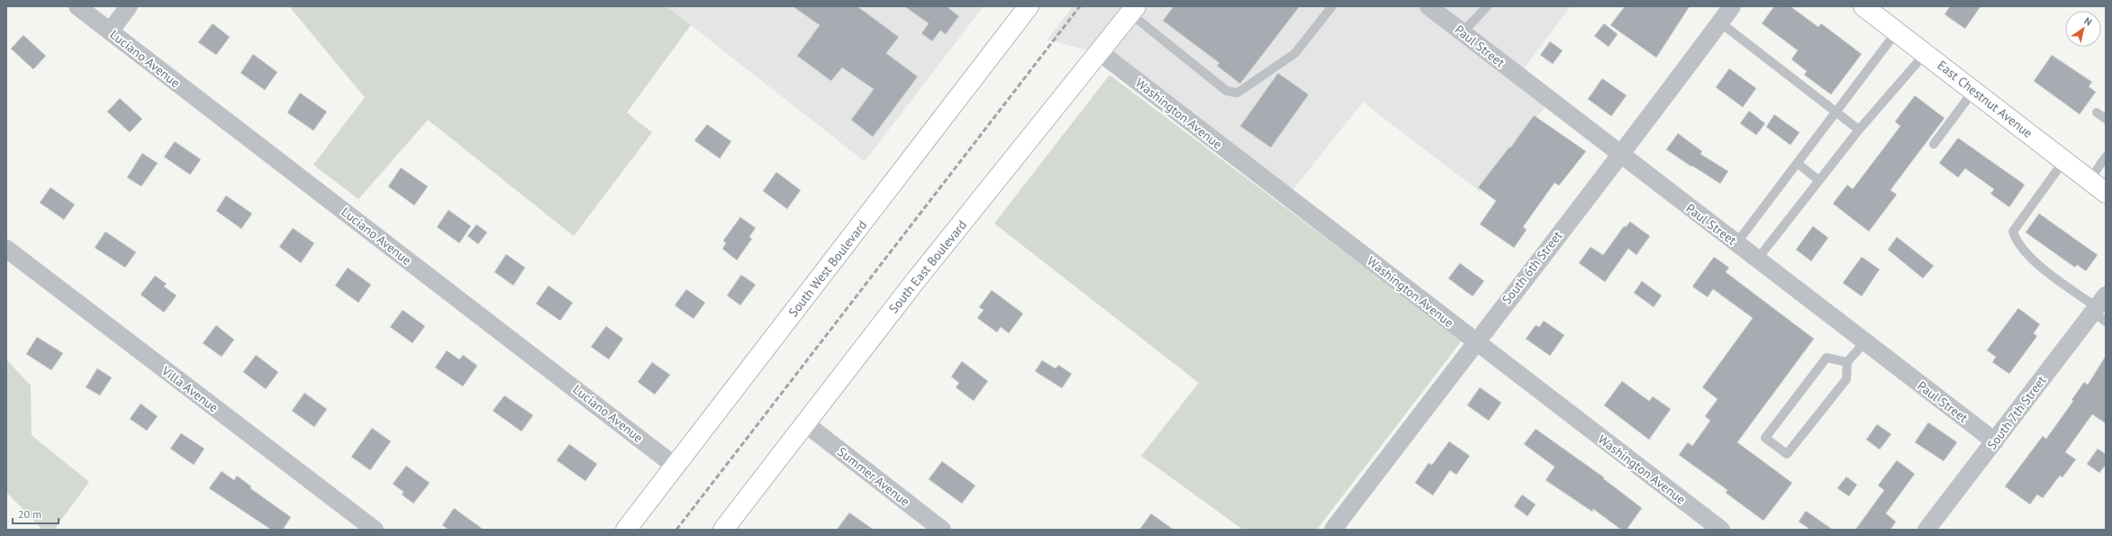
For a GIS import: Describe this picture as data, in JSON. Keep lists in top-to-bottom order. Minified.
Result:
{"streets":{"main road":["East Chestnut Avenue","South East Boulevard","South West Boulevard"],"street":["Paul Street","Luciano Avenue","Washington Avenue","South 6th Street","Villa Avenue","South 7th Street","Summer Avenue"]},"crossings":[["Paul Street","South 6th Street"],["Paul Street","South 7th Street"],["Luciano Avenue","South West Boulevard"],["Washington Avenue","South East Boulevard"],["Washington Avenue","South 6th Street"],["South East Boulevard","Summer Avenue"]],"scale_bar":"20 m","north":"top right"}
